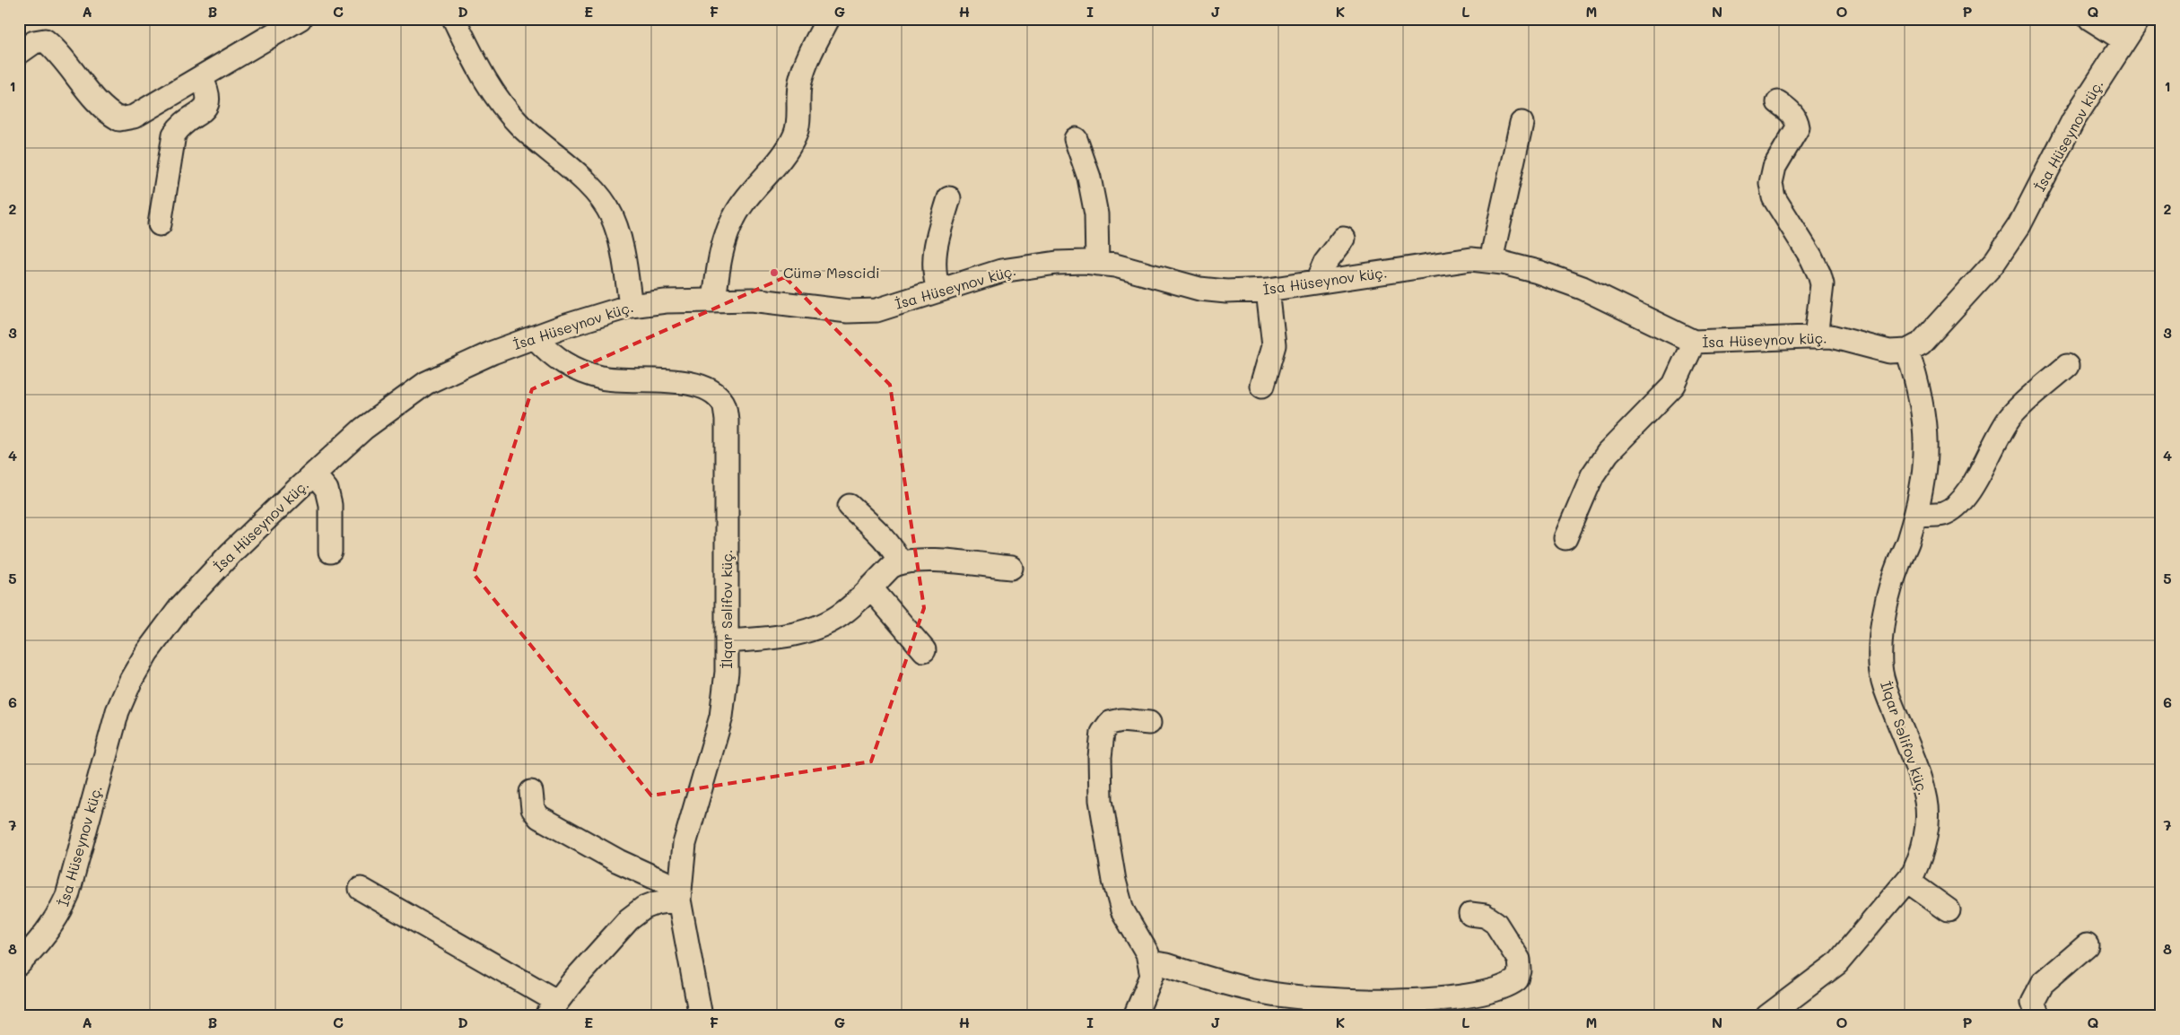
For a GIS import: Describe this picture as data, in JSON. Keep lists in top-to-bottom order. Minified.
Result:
{"streets":{"street":["İsa Hüseynov küç.","İlqar Səlifov küç."]},"crossings":[["İsa Hüseynov küç.","İlqar Səlifov küç."]],"places":["Cümə Məscidi"],"grid":{"columns":["A","B","C","D","E","F","G","H","I","J","K","L","M","N","O","P","Q"],"rows":["1","2","3","4","5","6","7","8"]}}
